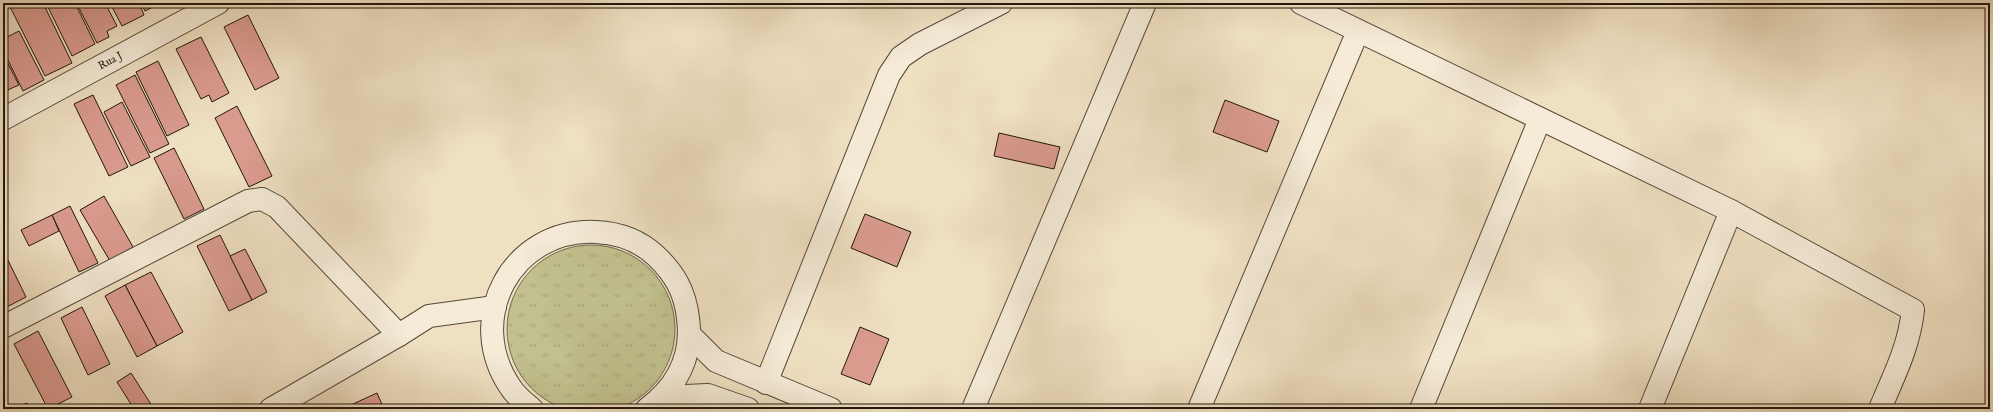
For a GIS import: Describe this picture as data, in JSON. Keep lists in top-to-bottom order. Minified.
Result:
{"streets":{"street":["Rua J"]}}
